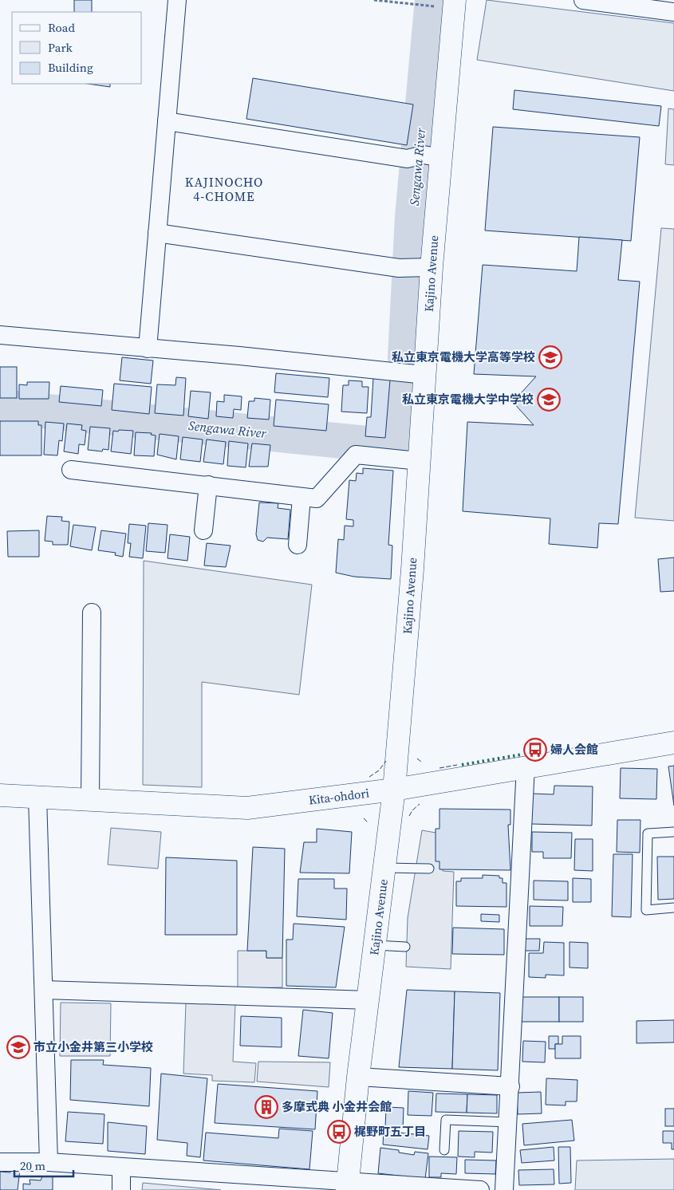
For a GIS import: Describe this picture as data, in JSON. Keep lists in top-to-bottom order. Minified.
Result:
{"streets":{"street":["Kajino Avenue","Kita-ohdori"]},"crossings":[["Kajino Avenue","Kita-ohdori"]],"districts":["KAJINOCHO 4-CHOME"],"water":["Sengawa River"],"places":{"school or university":["私立東京電機大学高等学校","私立東京電機大学中学校","市立小金井第三小学校"],"bus stop":["婦人会館","梶野町五丁目"],"building":["多摩式典 小金井会館"]},"legend":["Road","Park","Building"],"scale_bar":"20 m"}
